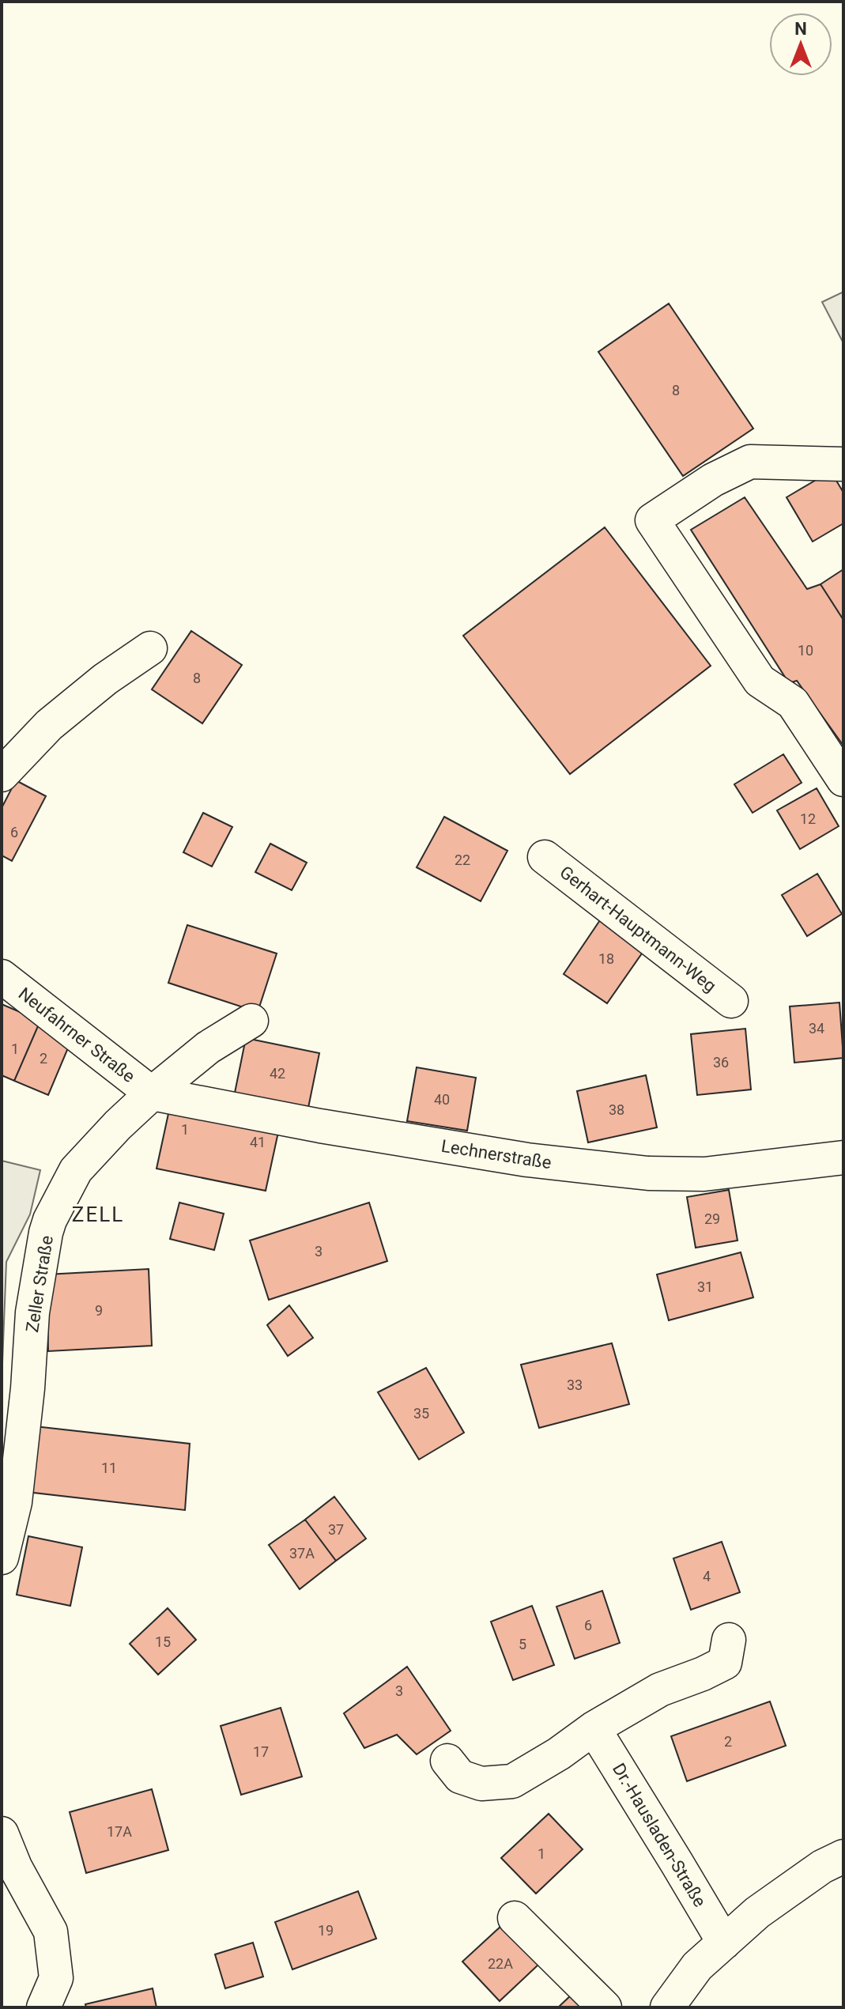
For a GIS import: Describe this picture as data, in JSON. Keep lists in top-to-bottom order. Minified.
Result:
{"streets":{"street":["Gerhart-Hauptmann-Weg","Neufahrner Straße","Lechnerstraße","Zeller Straße","Dr.-Hausladen-Straße"]},"crossings":[["Neufahrner Straße","Lechnerstraße"],["Neufahrner Straße","Zeller Straße"],["Lechnerstraße","Zeller Straße"]],"districts":["ZELL"],"house_numbers":["8","10","8","12","6","22","18","34","1","2","36","42","40","38","1","41","29","3","31","9","33","35","11","37","37A","4","6","15","5","3","2","17","17A","1","19","22A"],"north":"top"}
